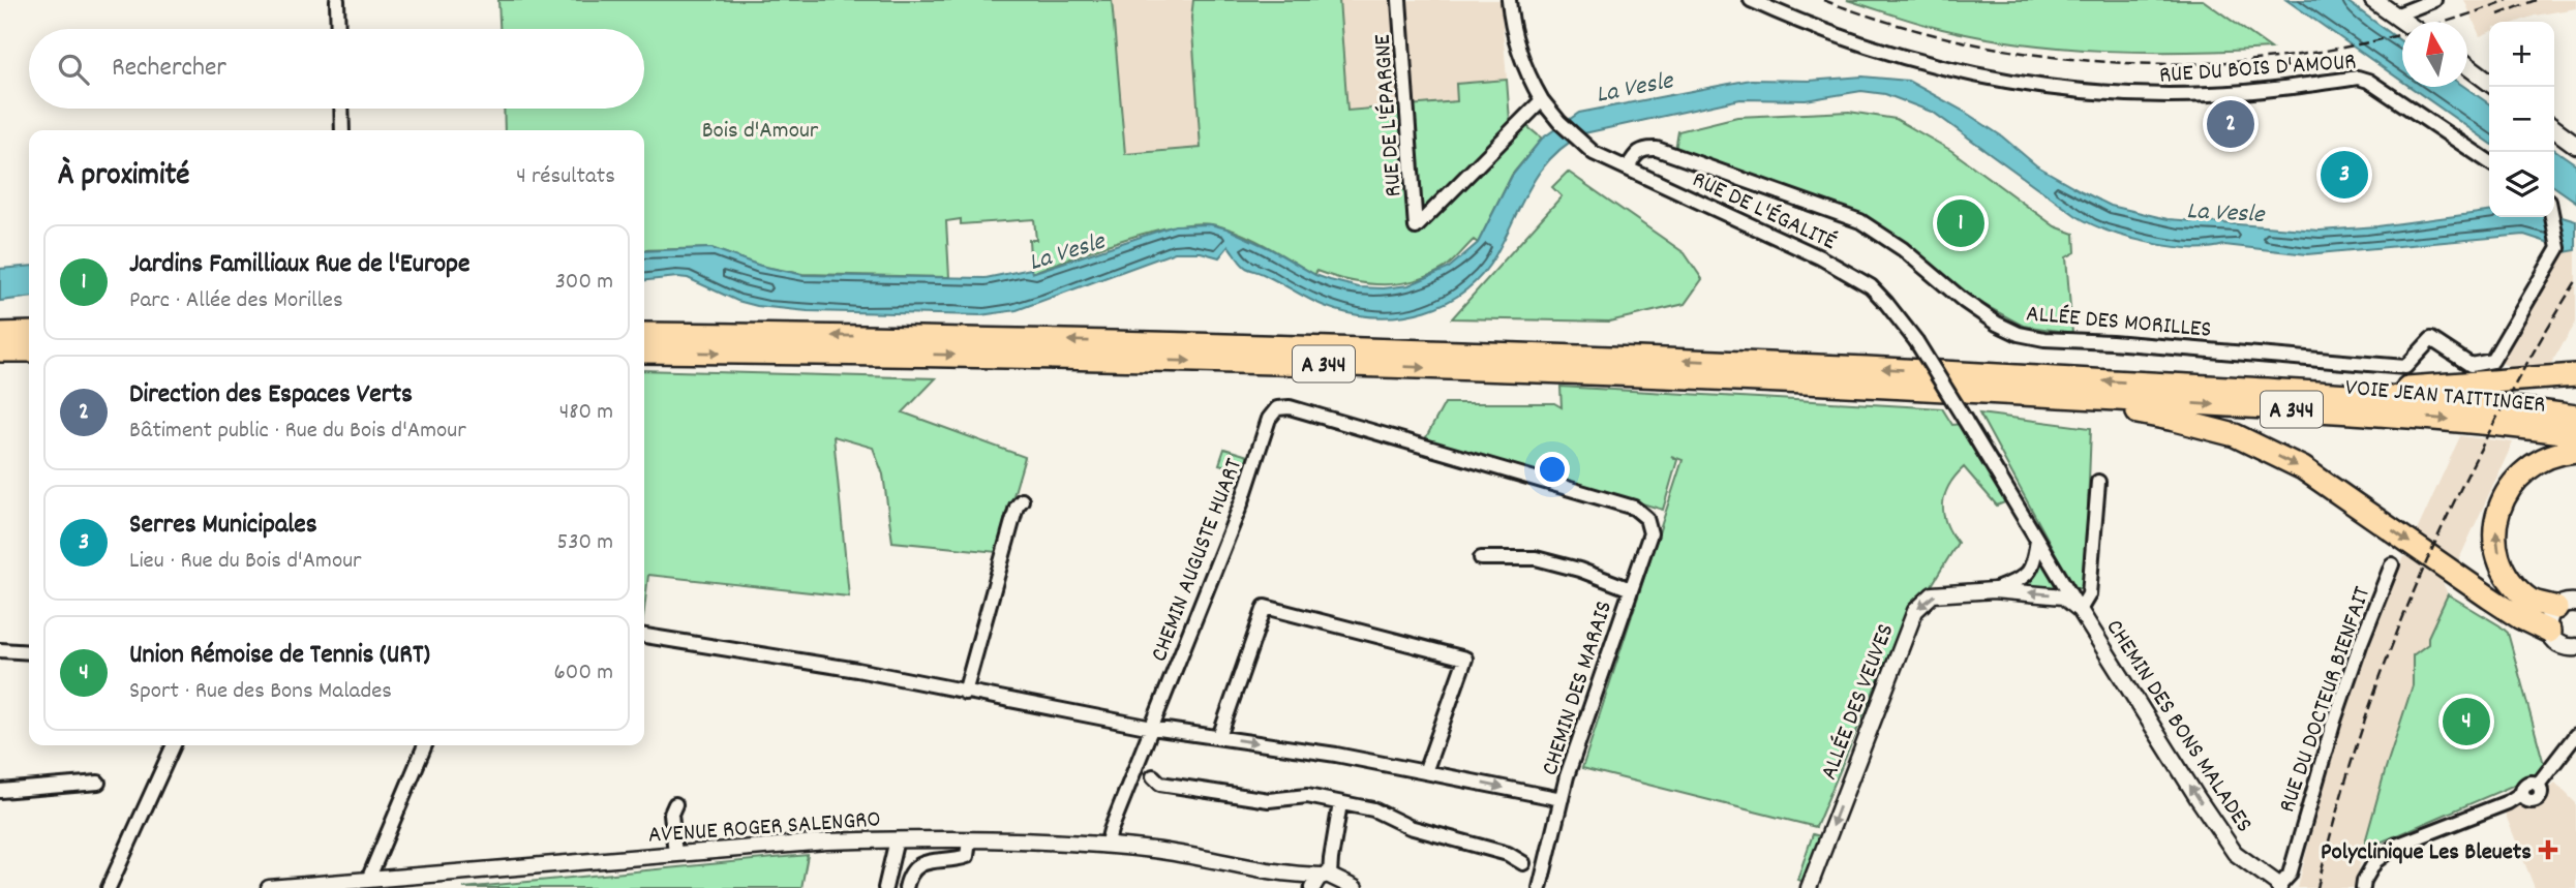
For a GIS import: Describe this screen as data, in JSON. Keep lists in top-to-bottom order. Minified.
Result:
{"streets":{"highway":["A 344","VOIE JEAN TAITTINGER"],"street":["RUE DU BOIS D'AMOUR","RUE DE L'ÉPARGNE","RUE DE L'ÉGALITÉ","ALLÉE DES MORILLES","CHEMIN AUGUSTE HUART","CHEMIN DES MARAIS","RUE DU DOCTEUR BIENFAIT","ALLÉE DES VEUVES","CHEMIN DES BONS MALADES","AVENUE ROGER SALENGRO"]},"crossings":[["RUE DE L'ÉPARGNE","RUE DE L'ÉGALITÉ"],["RUE DE L'ÉGALITÉ","ALLÉE DES MORILLES"],["RUE DE L'ÉGALITÉ","CHEMIN DES BONS MALADES"],["A 344","VOIE JEAN TAITTINGER"],["CHEMIN AUGUSTE HUART","CHEMIN DES MARAIS"],["CHEMIN AUGUSTE HUART","AVENUE ROGER SALENGRO"],["RUE DU DOCTEUR BIENFAIT","CHEMIN DES BONS MALADES"],["ALLÉE DES VEUVES","CHEMIN DES BONS MALADES"]],"one_way":["ALLÉE DES VEUVES"],"water":["La Vesle"],"parks":["Bois d'Amour"],"places":{"health":["Polyclinique Les Bleuets"]},"north":"top","page":{"map_buttons":["+","−"],"search":"Rechercher","pins":["2","3","1","4"],"heading":["À proximité","4 résultats"],"list":[{"mark":"1","name":"Jardins Familliaux Rue de l'Europe","note":"Parc · Allée des Morilles","value":"300 m"},{"mark":"2","name":"Direction des Espaces Verts","note":"Bâtiment public · Rue du Bois d'Amour","value":"480 m"},{"mark":"3","name":"Serres Municipales","note":"Lieu · Rue du Bois d'Amour","value":"530 m"},{"mark":"4","name":"Union Rémoise de Tennis (URT)","note":"Sport · Rue des Bons Malades","value":"600 m"}]}}
